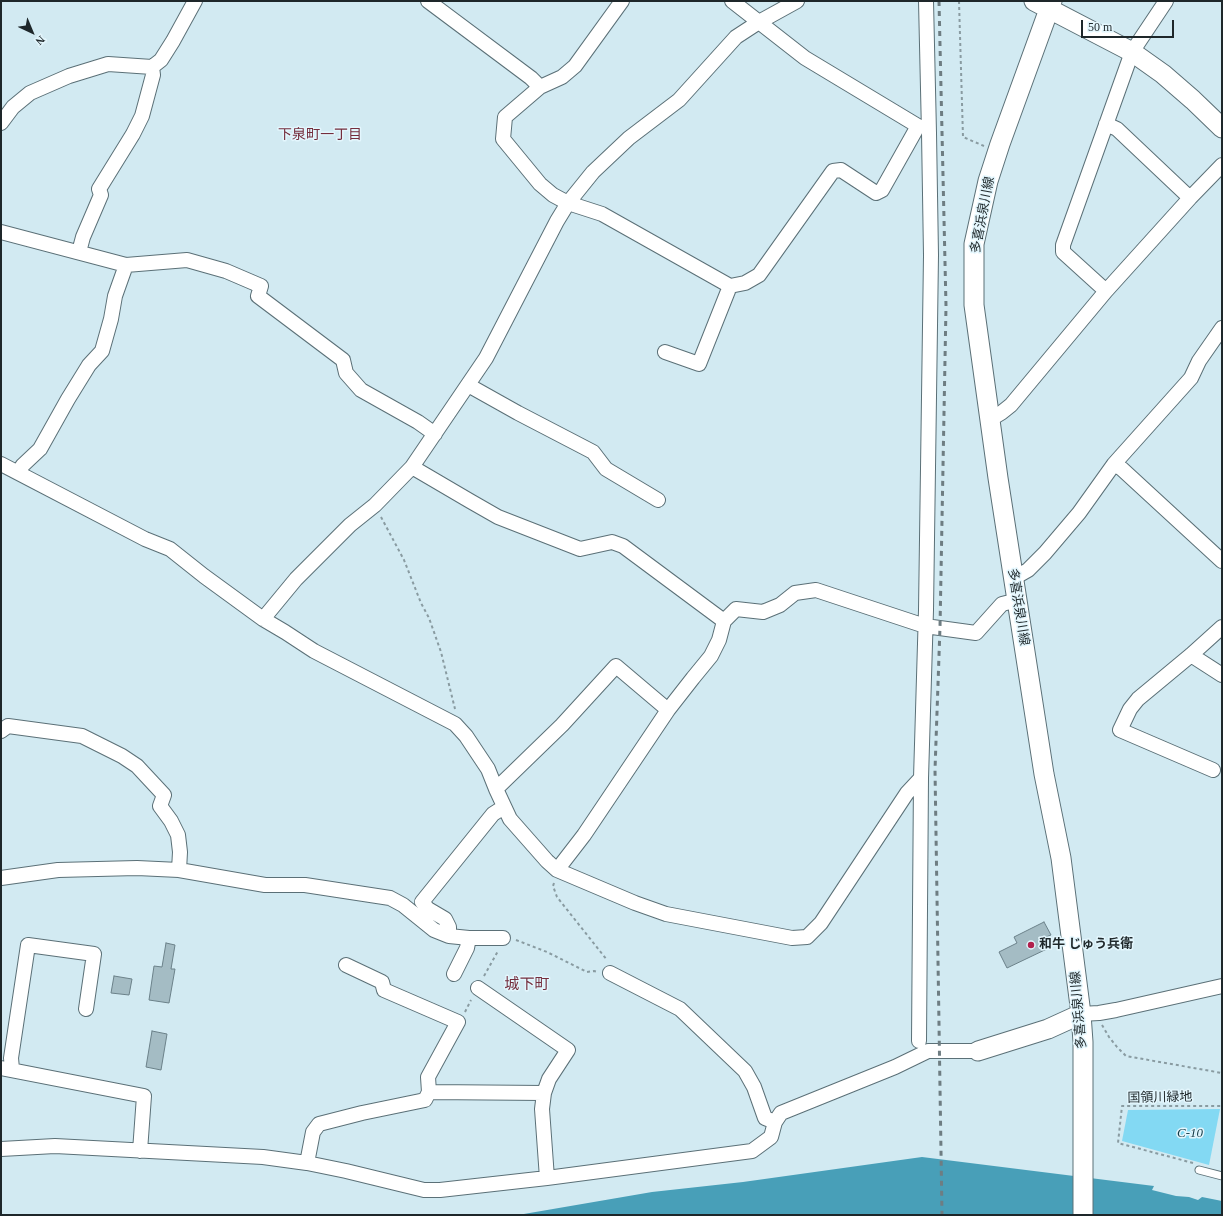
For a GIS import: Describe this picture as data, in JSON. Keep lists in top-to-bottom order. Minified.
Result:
{"streets":{"main road":["多喜浜泉川線"],"path":["国領川緑地"]},"districts":["下泉町一丁目","城下町"],"parks":["C-10"],"places":["和牛 じゅう兵衛"],"scale_bar":"50 m","north":"bottom right"}
